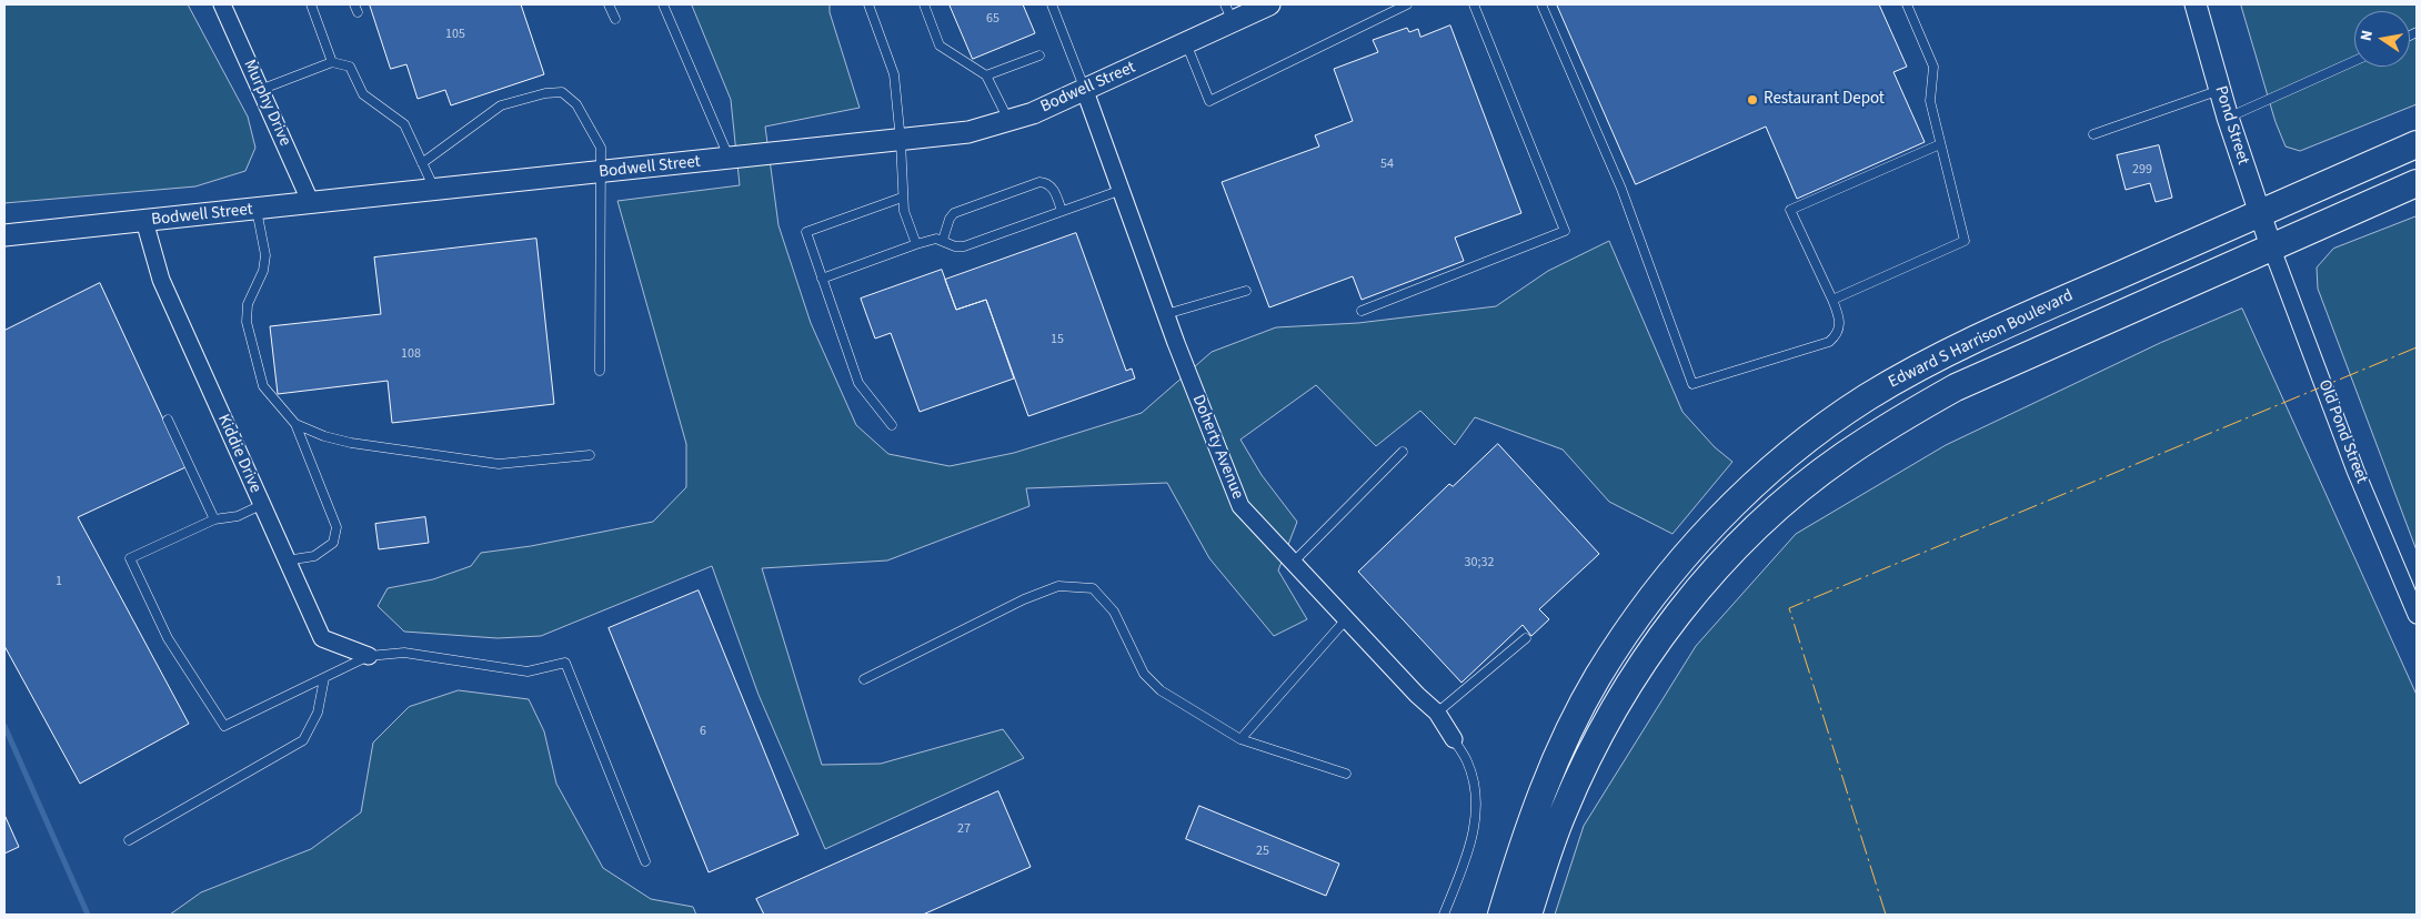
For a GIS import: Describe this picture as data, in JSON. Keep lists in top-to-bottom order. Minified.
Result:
{"streets":{"main road":["Edward S Harrison Boulevard"],"street":["Bodwell Street","Murphy Drive","Pond Street","Old Pond Street","Doherty Avenue","Kiddie Drive"]},"crossings":[["Bodwell Street","Murphy Drive"],["Bodwell Street","Doherty Avenue"],["Bodwell Street","Kiddie Drive"],["Pond Street","Edward S Harrison Boulevard"],["Pond Street","Old Pond Street"],["Edward S Harrison Boulevard","Old Pond Street"]],"places":["Restaurant Depot"],"house_numbers":["65","105","54","299","15","108","30;32","1","6","27","25"],"north":"left"}
